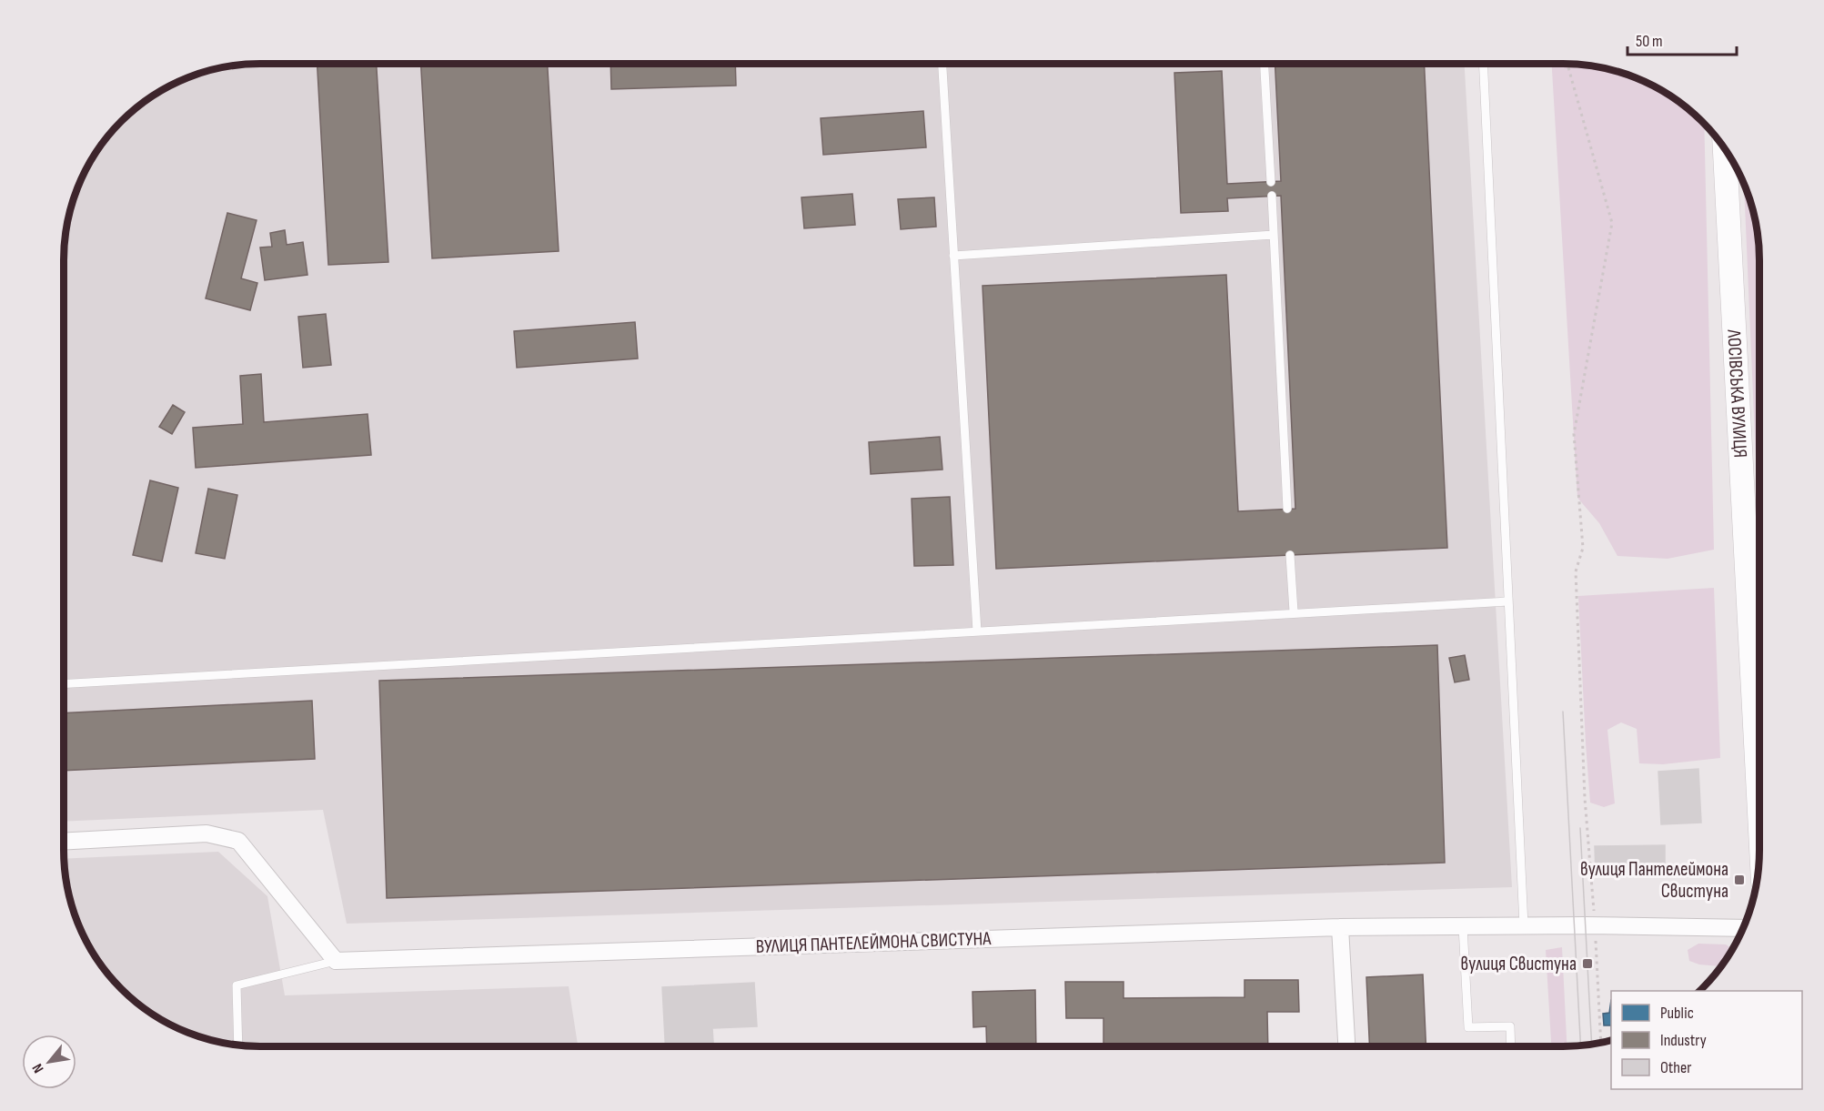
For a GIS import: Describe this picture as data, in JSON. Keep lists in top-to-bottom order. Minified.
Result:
{"streets":{"main road":["ЛОСІВСЬКА ВУЛИЦЯ"],"street":["ВУЛИЦЯ ПАНТЕЛЕЙМОНА СВИСТУНА"]},"places":{"transit":["вулиця Пантелеймона Свистуна","вулиця Свистуна"]},"legend":["Public","Industry","Other"],"scale_bar":"50 m","north":"bottom left"}
